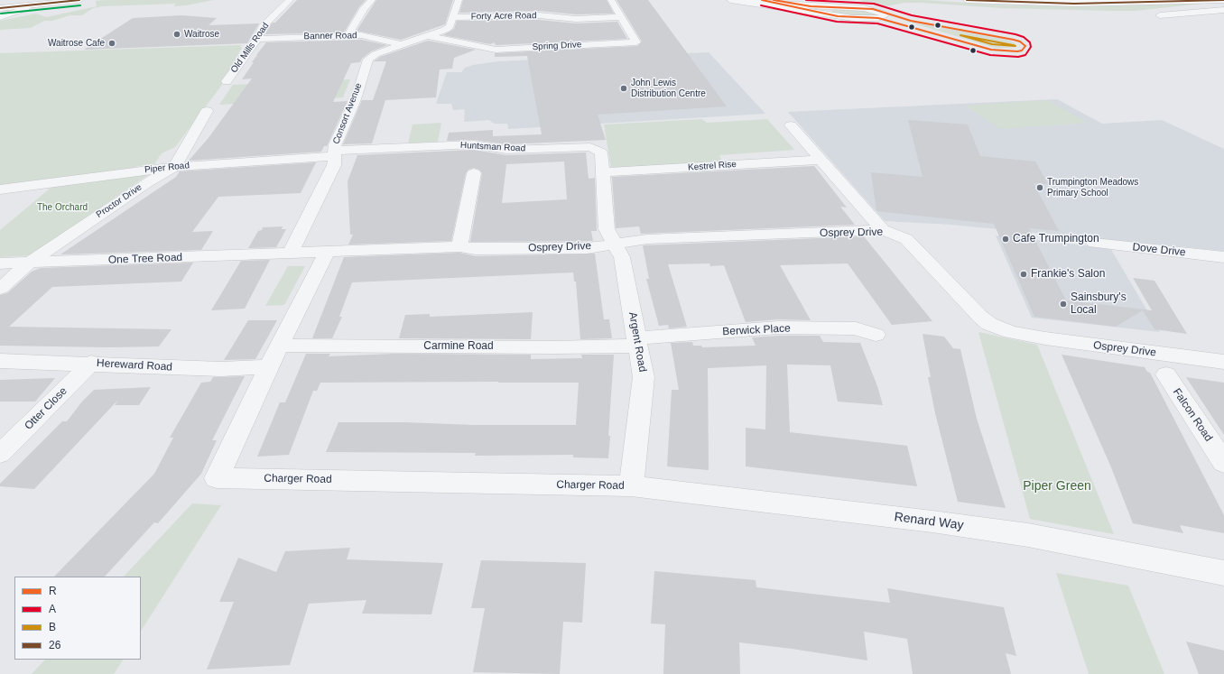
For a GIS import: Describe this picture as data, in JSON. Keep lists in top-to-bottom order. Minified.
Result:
{"streets":{"street":["Forty Acre Road","Banner Road","Spring Drive","Old Mills Road","Consort Avenue","Huntsman Road","Kestrel Rise","Piper Road","Proctor Drive","Osprey Drive","Dove Drive","One Tree Road","Berwick Place","Argent Road","Carmine Road","Hereward Road","Otter Close","Falcon Road","Charger Road","Renard Way"]},"crossings":[["Forty Acre Road","Spring Drive"],["Forty Acre Road","Consort Avenue"],["Banner Road","Old Mills Road"],["Banner Road","Consort Avenue"],["Spring Drive","Consort Avenue"],["Consort Avenue","Huntsman Road"],["Consort Avenue","Piper Road"],["Consort Avenue","Osprey Drive"],["Consort Avenue","One Tree Road"],["Huntsman Road","Kestrel Rise"],["Huntsman Road","Piper Road"],["Huntsman Road","Osprey Drive"],["Huntsman Road","Argent Road"],["Piper Road","Proctor Drive"],["Proctor Drive","One Tree Road"],["Osprey Drive","One Tree Road"],["Osprey Drive","Argent Road"],["Osprey Drive","Charger Road"],["Berwick Place","Argent Road"],["Berwick Place","Carmine Road"],["Argent Road","Carmine Road"],["Argent Road","Charger Road"],["Argent Road","Renard Way"],["Carmine Road","Charger Road"],["Hereward Road","Otter Close"],["Hereward Road","Charger Road"],["Charger Road","Renard Way"]],"parks":["The Orchard","Piper Green"],"places":["Waitrose","Waitrose Cafe","John Lewis Distribution Centre","Trumpington Meadows Primary School","Cafe Trumpington","Frankie's Salon","Sainsbury's Local"],"lines":["transit line R","transit line A","transit line 26","transit line B"],"legend":["R","A","B","26"]}
